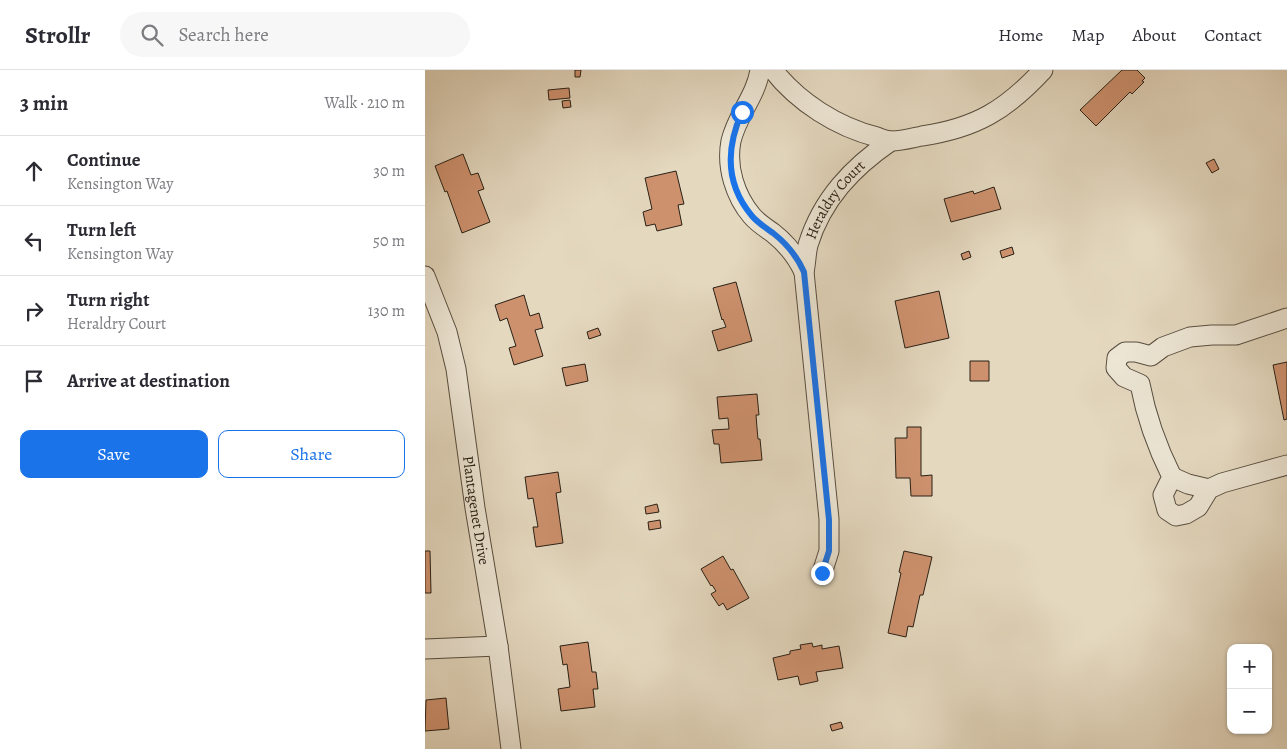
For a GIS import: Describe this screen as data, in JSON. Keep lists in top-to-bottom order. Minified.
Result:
{"streets":{"street":["Heraldry Court","Plantagenet Drive"]},"page":{"header":"Strollr","search":"Search here","nav":["Home","Map","About","Contact"],"heading":["3 min","Walk · 210 m"],"list":[["Continue","Kensington Way","30 m"],["Turn left","Kensington Way","50 m"],["Turn right","Heraldry Court","130 m"],"Arrive at destination"],"buttons":["Save","Share"],"map_buttons":["+","−"]}}
